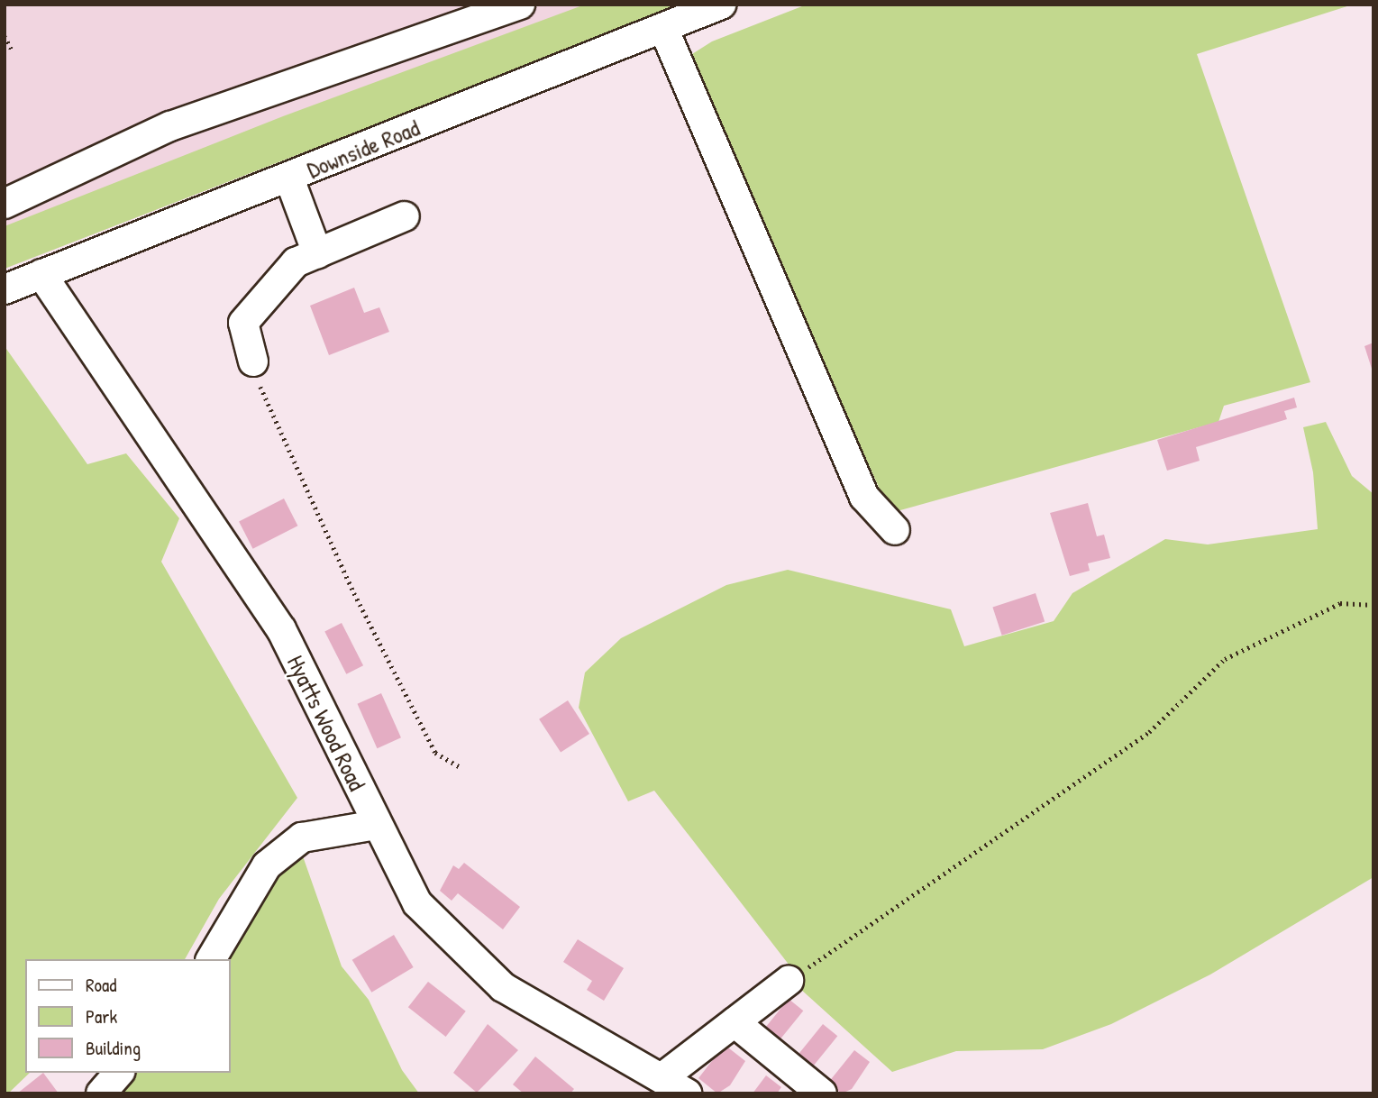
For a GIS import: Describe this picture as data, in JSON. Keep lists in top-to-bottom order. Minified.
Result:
{"streets":{"street":["Downside Road","Hyatts Wood Road"]},"crossings":[["Downside Road","Hyatts Wood Road"]],"legend":["Road","Park","Building"]}
